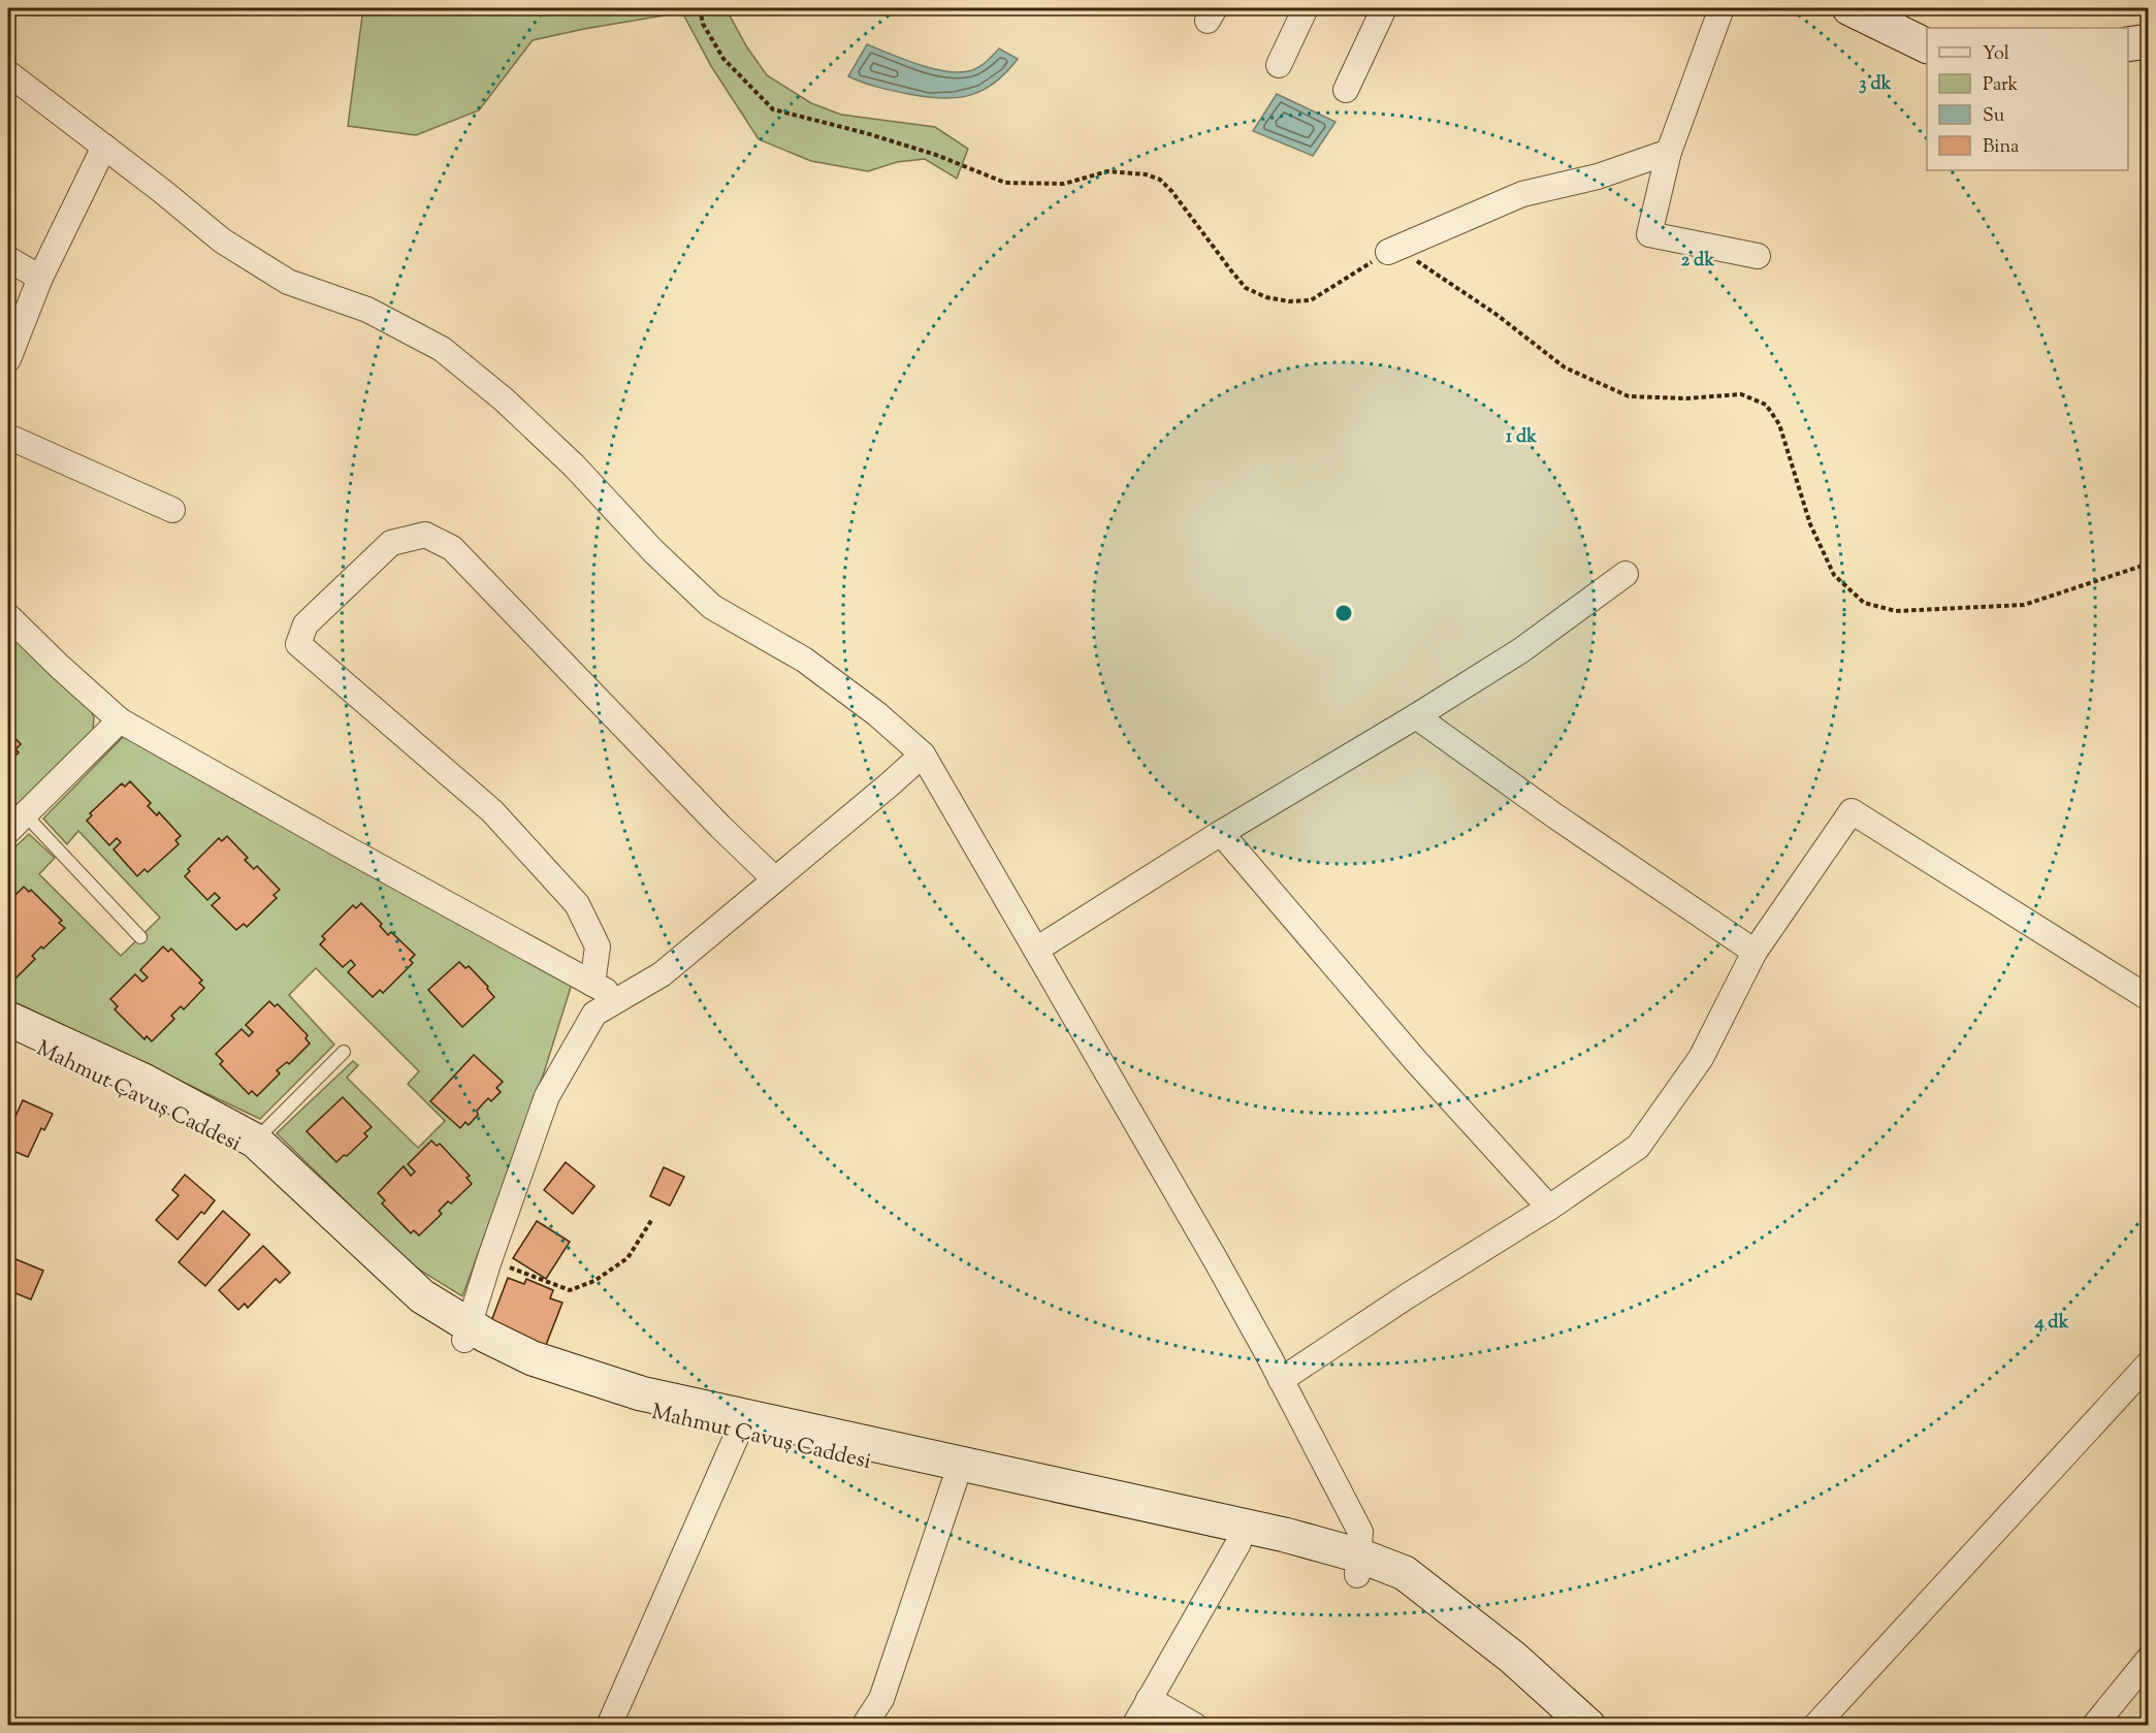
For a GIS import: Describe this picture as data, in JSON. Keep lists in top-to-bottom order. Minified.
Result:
{"streets":{"main road":["Mahmut Çavuş Caddesi"]},"legend":["Yol","Park","Su","Bina"],"rings":["3 dk","2 dk","1 dk","4 dk"]}
